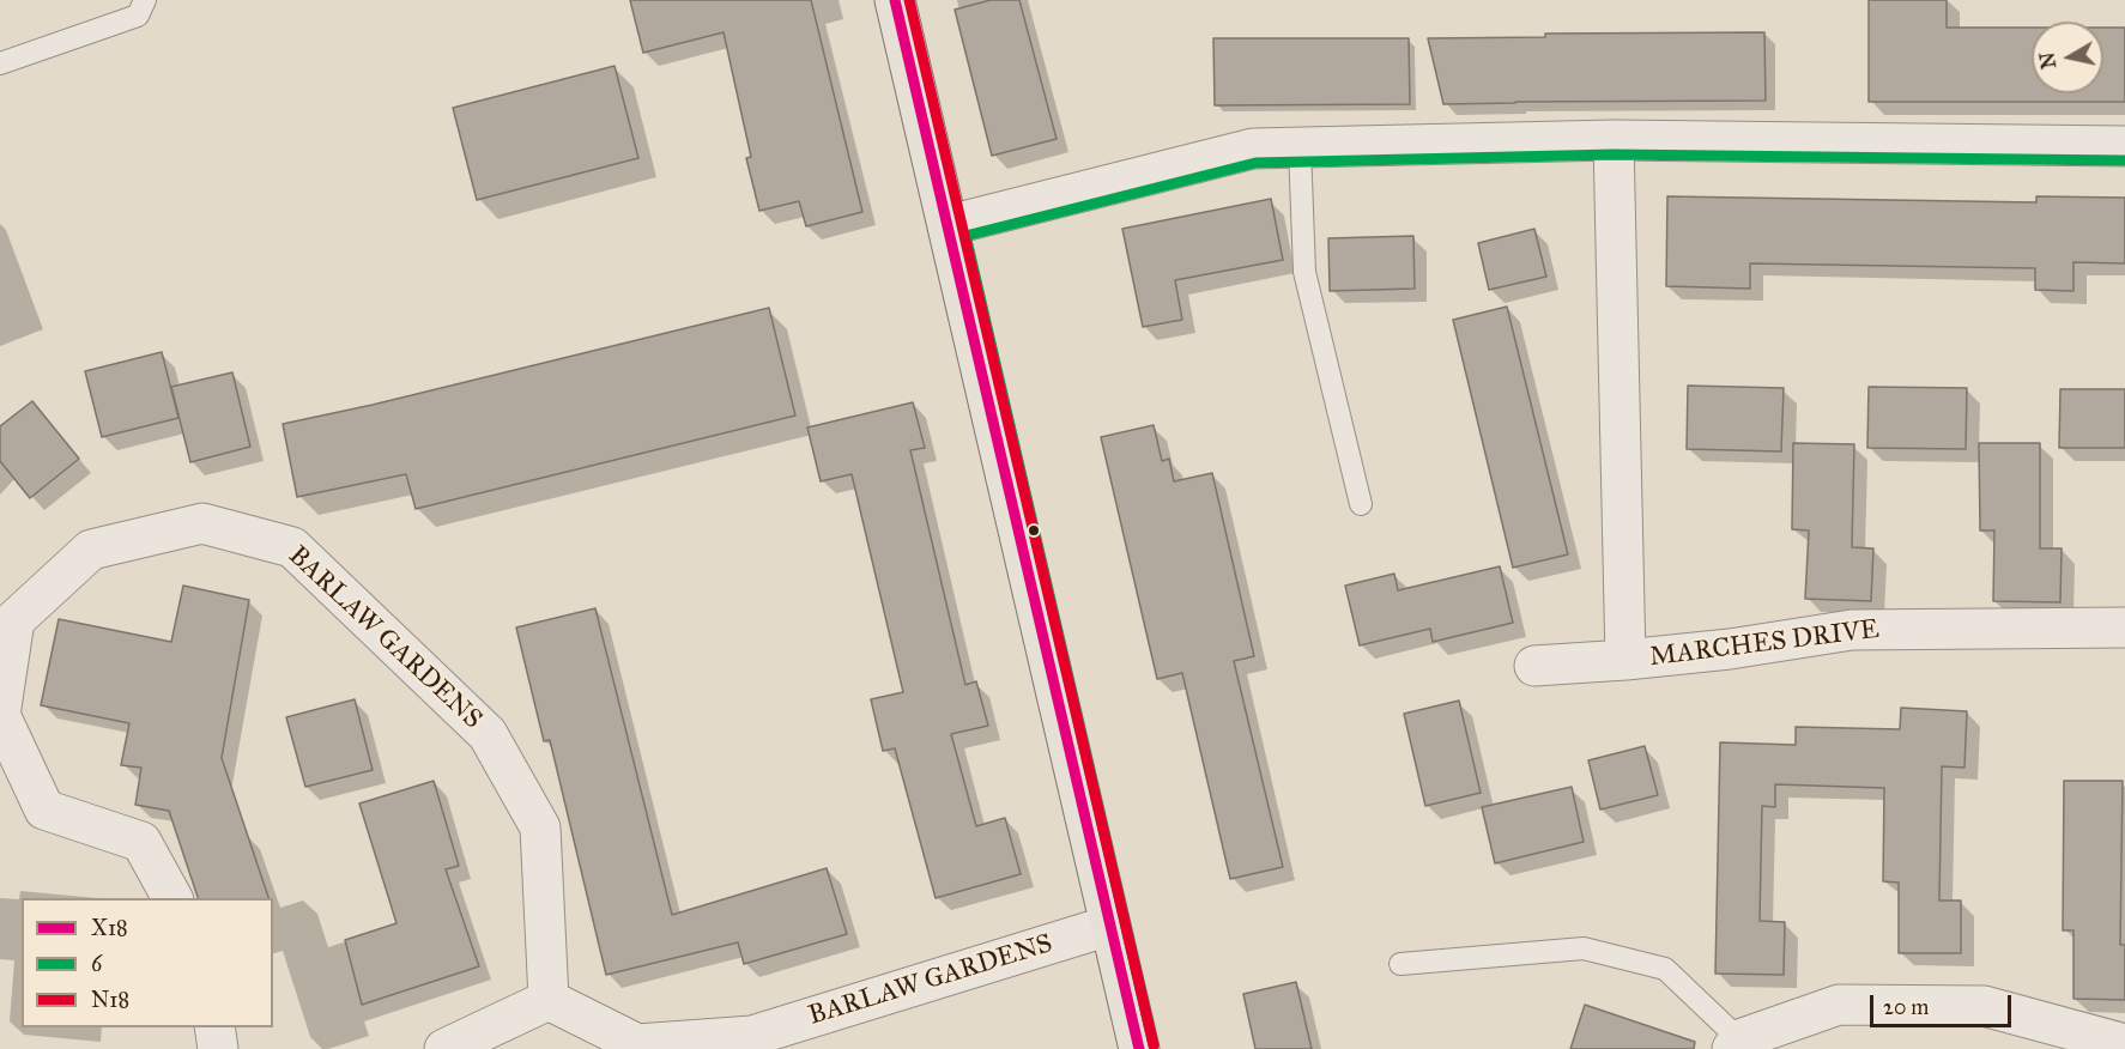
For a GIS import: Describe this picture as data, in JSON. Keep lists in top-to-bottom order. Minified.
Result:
{"streets":{"street":["BARLAW GARDENS","MARCHES DRIVE"]},"lines":["transit line X18","transit line N18","transit line 6"],"legend":["X18","6","N18"],"scale_bar":"20 m","north":"left"}
